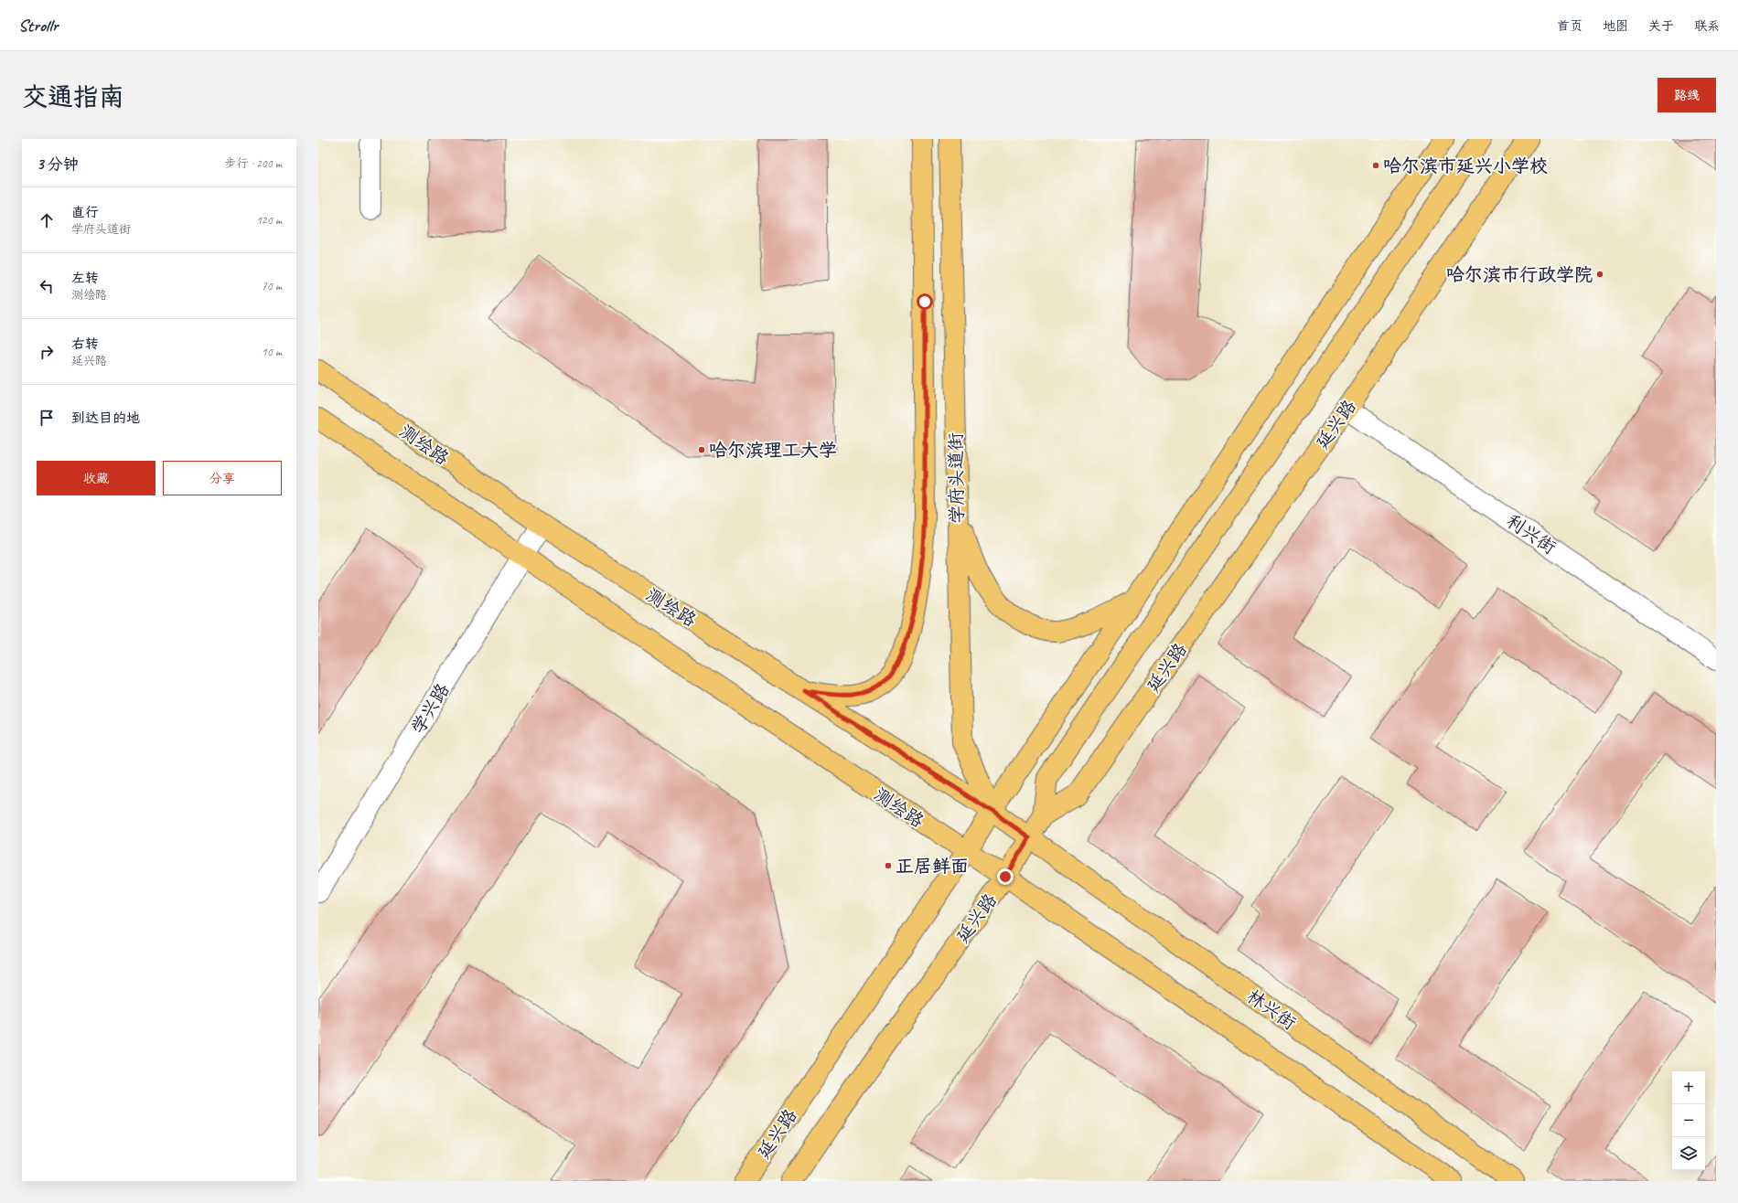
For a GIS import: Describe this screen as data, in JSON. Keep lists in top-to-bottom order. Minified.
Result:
{"streets":{"main road":["延兴路","测绘路","学府头道街","林兴街"],"street":["利兴街","学兴路"]},"crossings":[["延兴路","测绘路"],["延兴路","学府头道街"],["延兴路","利兴街"],["延兴路","林兴街"],["测绘路","学府头道街"],["测绘路","学兴路"],["测绘路","林兴街"]],"places":["哈尔滨市延兴小学校","哈尔滨市行政学院","哈尔滨理工大学","正居鲜面"],"page":{"header":"Strollr","nav":["首页","地图","关于","联系"],"buttons":["路线",["收藏","分享"]],"title":"交通指南","heading":["3 分钟","步行 · 200 m"],"list":[["直行","学府头道街","120 m"],["左转","测绘路","70 m"],["右转","延兴路","10 m"],"到达目的地"],"map_buttons":["+","−"]}}
